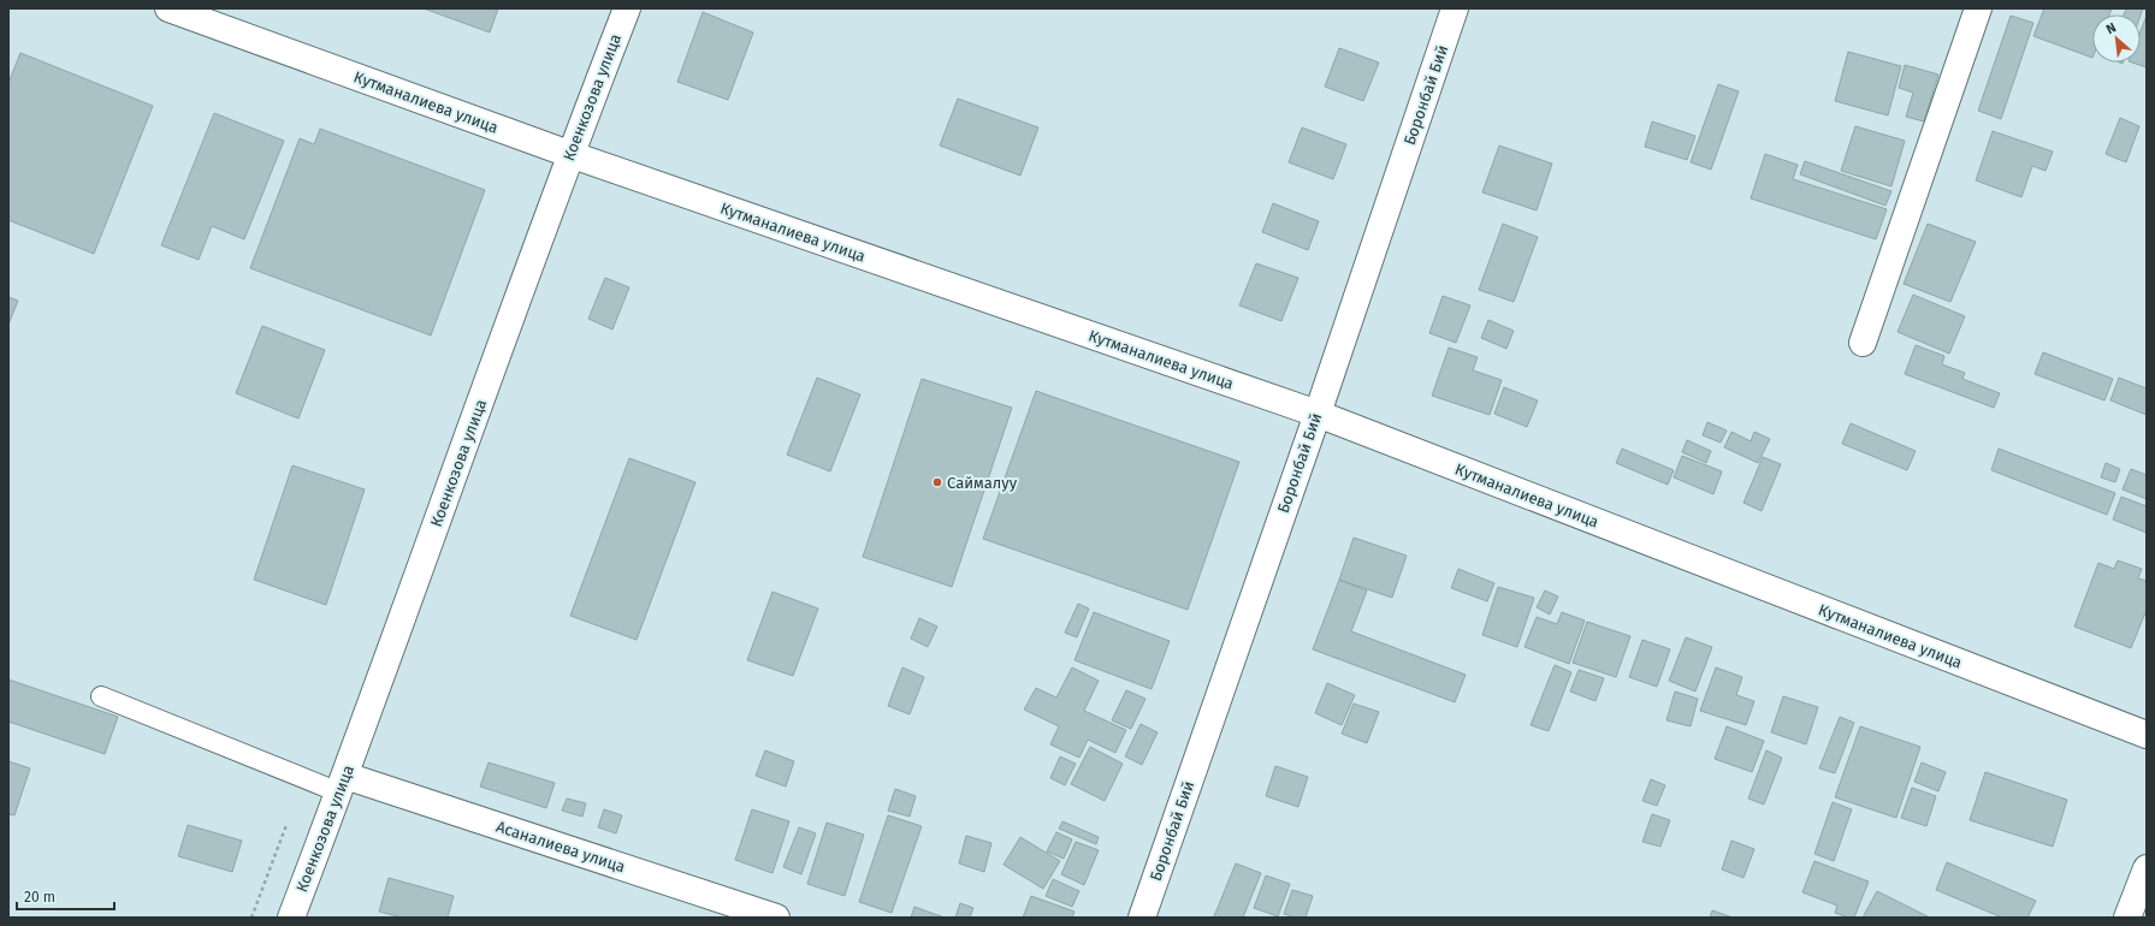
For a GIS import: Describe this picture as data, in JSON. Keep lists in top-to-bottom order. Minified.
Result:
{"streets":{"street":["Боронбай Бий","Коенкозова улица","Кутманалиева улица","Асаналиева улица"]},"crossings":[["Боронбай Бий","Кутманалиева улица"],["Коенкозова улица","Кутманалиева улица"],["Коенкозова улица","Асаналиева улица"]],"places":["Саймалуу"],"scale_bar":"20 m","north":"top left"}
